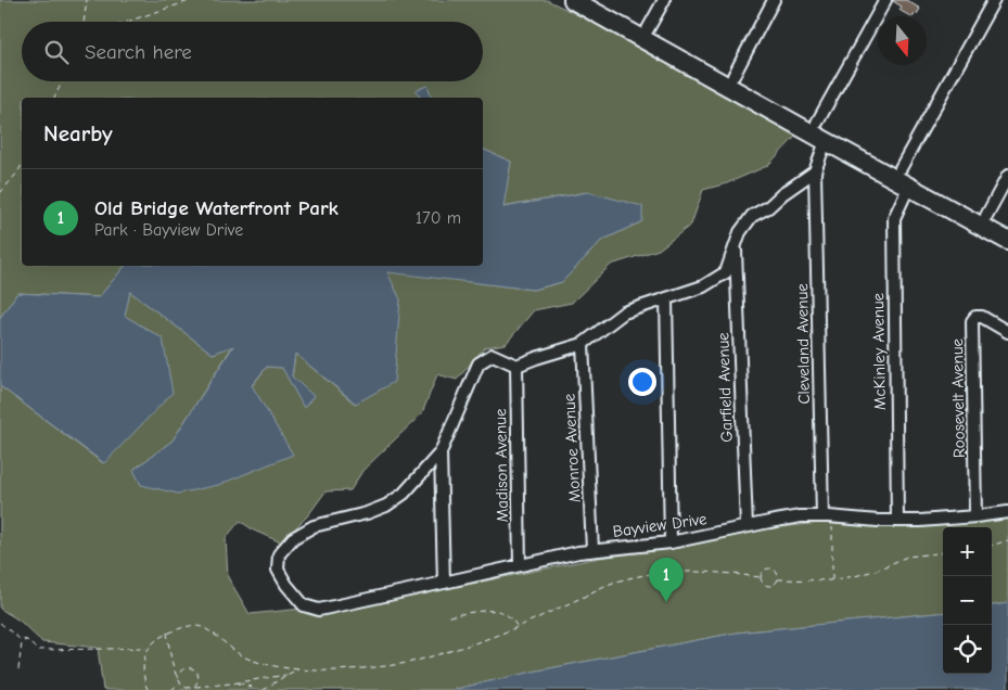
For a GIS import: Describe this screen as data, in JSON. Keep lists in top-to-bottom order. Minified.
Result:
{"streets":{"street":["Cleveland Avenue","McKinley Avenue","Garfield Avenue","Roosevelt Avenue","Monroe Avenue","Madison Avenue","Bayview Drive"]},"crossings":[["Cleveland Avenue","Bayview Drive"],["McKinley Avenue","Bayview Drive"],["Garfield Avenue","Bayview Drive"],["Roosevelt Avenue","Bayview Drive"],["Monroe Avenue","Bayview Drive"],["Madison Avenue","Bayview Drive"]],"north":"bottom","page":{"search":"Search here","heading":"Nearby","list":[{"mark":"1","name":"Old Bridge Waterfront Park","note":"Park · Bayview Drive","value":"170 m"}],"map_buttons":["+","−"],"pins":"1"}}
